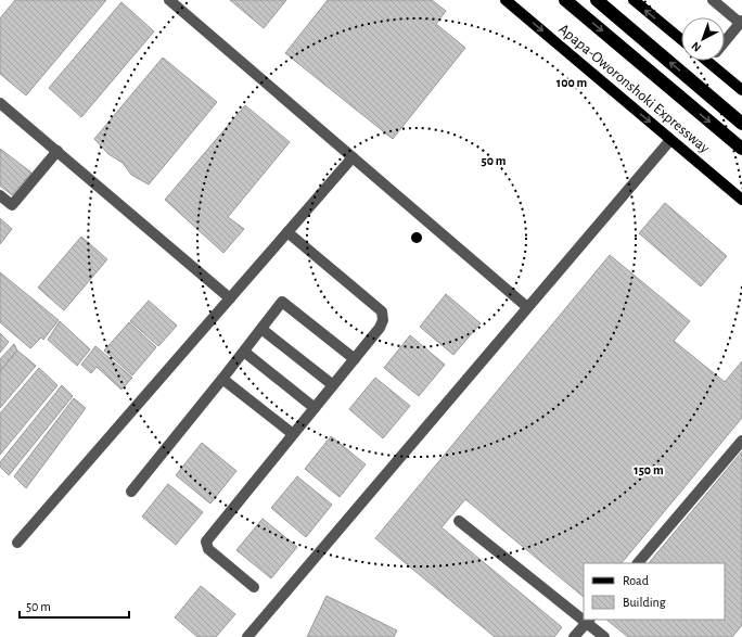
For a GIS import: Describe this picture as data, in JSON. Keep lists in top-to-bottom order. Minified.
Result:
{"streets":{"highway":["Apapa-Oworonshoki Expressway"]},"legend":["Road","Building"],"scale_bar":"50 m","north":"bottom left","rings":["100 m","50 m","150 m"]}
